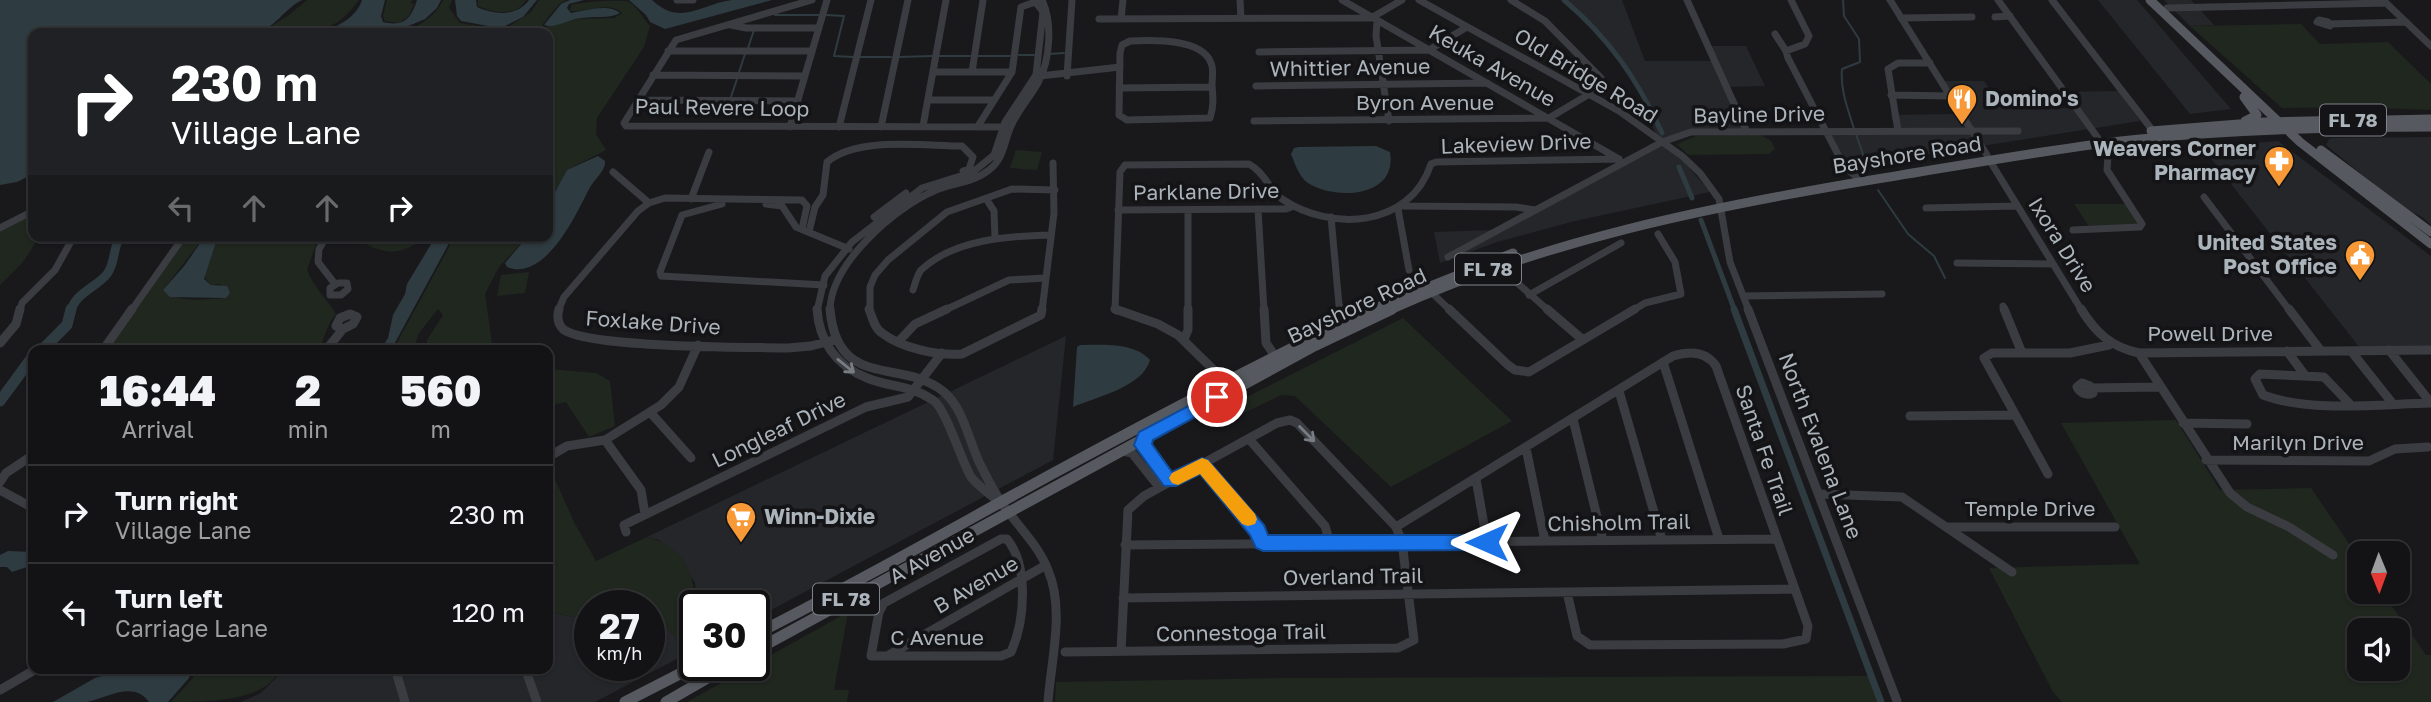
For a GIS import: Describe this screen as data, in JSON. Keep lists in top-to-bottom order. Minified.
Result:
{"streets":{"main road":["FL 78","Bayshore Road"],"street":["Keuka Avenue","Whittier Avenue","Old Bridge Road","Byron Avenue","Paul Revere Loop","Bayline Drive","Lakeview Drive","Parklane Drive","Ixora Drive","Foxlake Drive","Powell Drive","Longleaf Drive","Marilyn Drive","North Evalena Lane","Santa Fe Trail","Temple Drive","Chisholm Trail","A Avenue","Overland Trail","B Avenue","Connestoga Trail","C Avenue"]},"crossings":[["Keuka Avenue","Whittier Avenue"],["Keuka Avenue","Byron Avenue"],["Keuka Avenue","Bayline Drive"],["Keuka Avenue","Lakeview Drive"],["Old Bridge Road","Bayline Drive"],["Old Bridge Road","Bayshore Road"],["Old Bridge Road","North Evalena Lane"],["Bayline Drive","Lakeview Drive"],["Bayline Drive","Ixora Drive"],["FL 78","Bayshore Road"],["Bayshore Road","Ixora Drive"],["Bayshore Road","North Evalena Lane"],["Ixora Drive","Powell Drive"],["Santa Fe Trail","Chisholm Trail"],["Santa Fe Trail","Overland Trail"],["A Avenue","B Avenue"],["A Avenue","C Avenue"],["Overland Trail","Connestoga Trail"],["B Avenue","C Avenue"]],"places":{"restaurant":["Domino's"],"pharmacy":["Weavers Corner Pharmacy"],"public building":["United States Post Office"],"supermarket":["Winn-Dixie"]},"north":"bottom","page":{"turn":["230 m","Village Lane"],"eta":["16:44","Arrival","2","min","560","m"],"list":[{"name":"Turn right","note":"Village Lane","value":"230 m"},{"name":"Turn left","note":"Carriage Lane","value":"120 m"}],"speed":"27 km/h","limit":"30"}}
